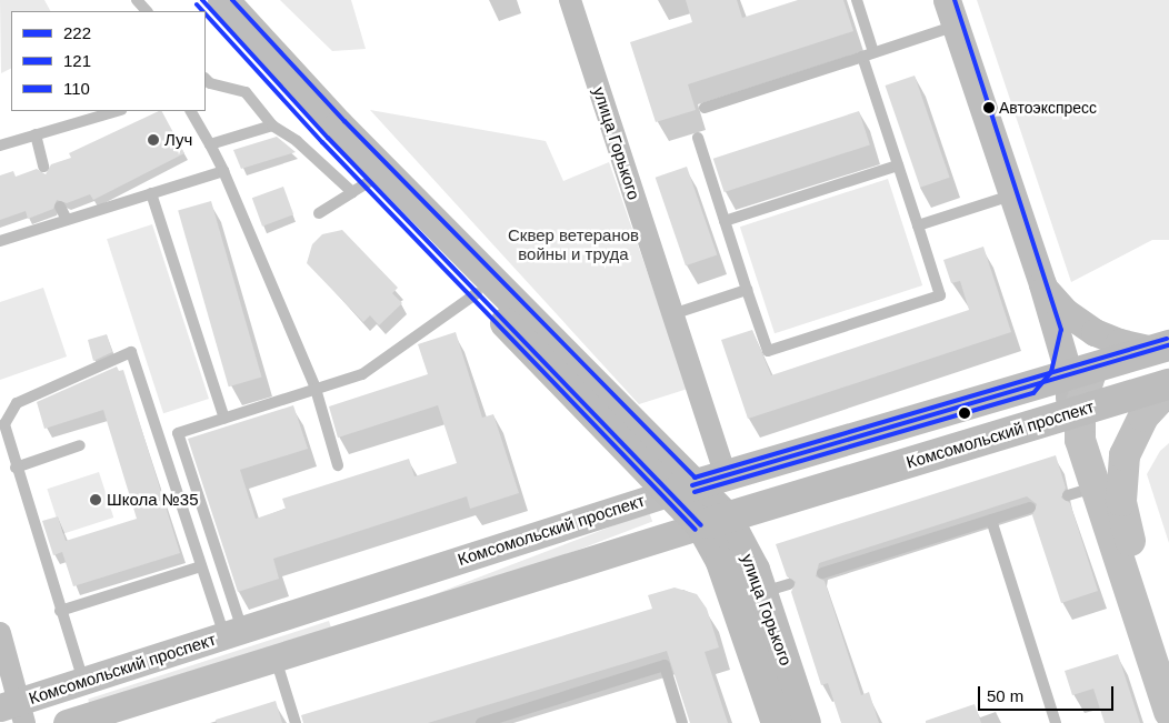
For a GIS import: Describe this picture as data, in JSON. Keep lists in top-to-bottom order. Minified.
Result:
{"streets":{"main road":["улица Горького","Комсомольский проспект"]},"crossings":[["улица Горького","Комсомольский проспект"]],"parks":["Сквер ветеранов войны и труда"],"places":["Автоэкспресс","Луч","Школа №35"],"lines":["transit line 222","transit line 121","transit line 110"],"legend":["222","121","110"],"scale_bar":"50 m"}
